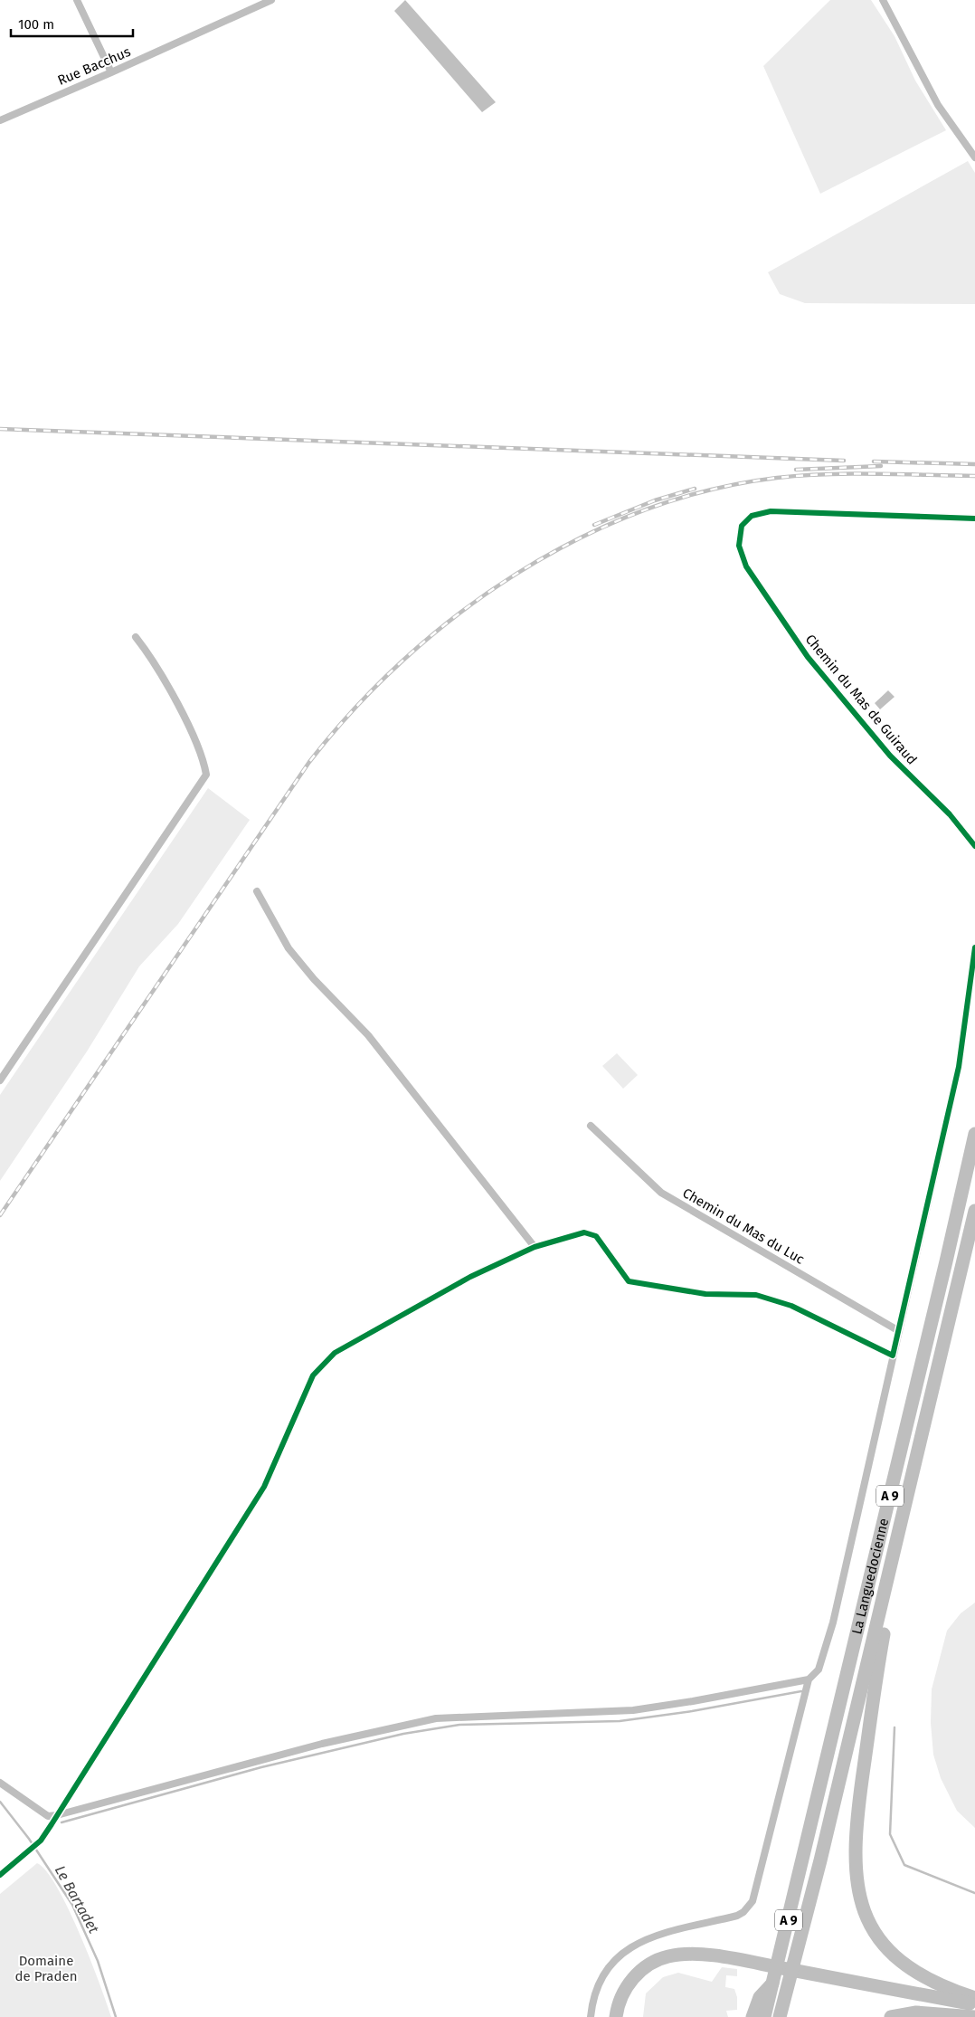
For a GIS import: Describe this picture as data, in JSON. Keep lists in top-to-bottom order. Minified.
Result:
{"streets":{"highway":["A 9","La Languedocienne"],"street":["Rue Bacchus","Chemin du Mas de Guiraud","Chemin du Mas du Luc"]},"water":["Le Bartadet"],"parks":["Domaine de Praden"],"scale_bar":"100 m"}
